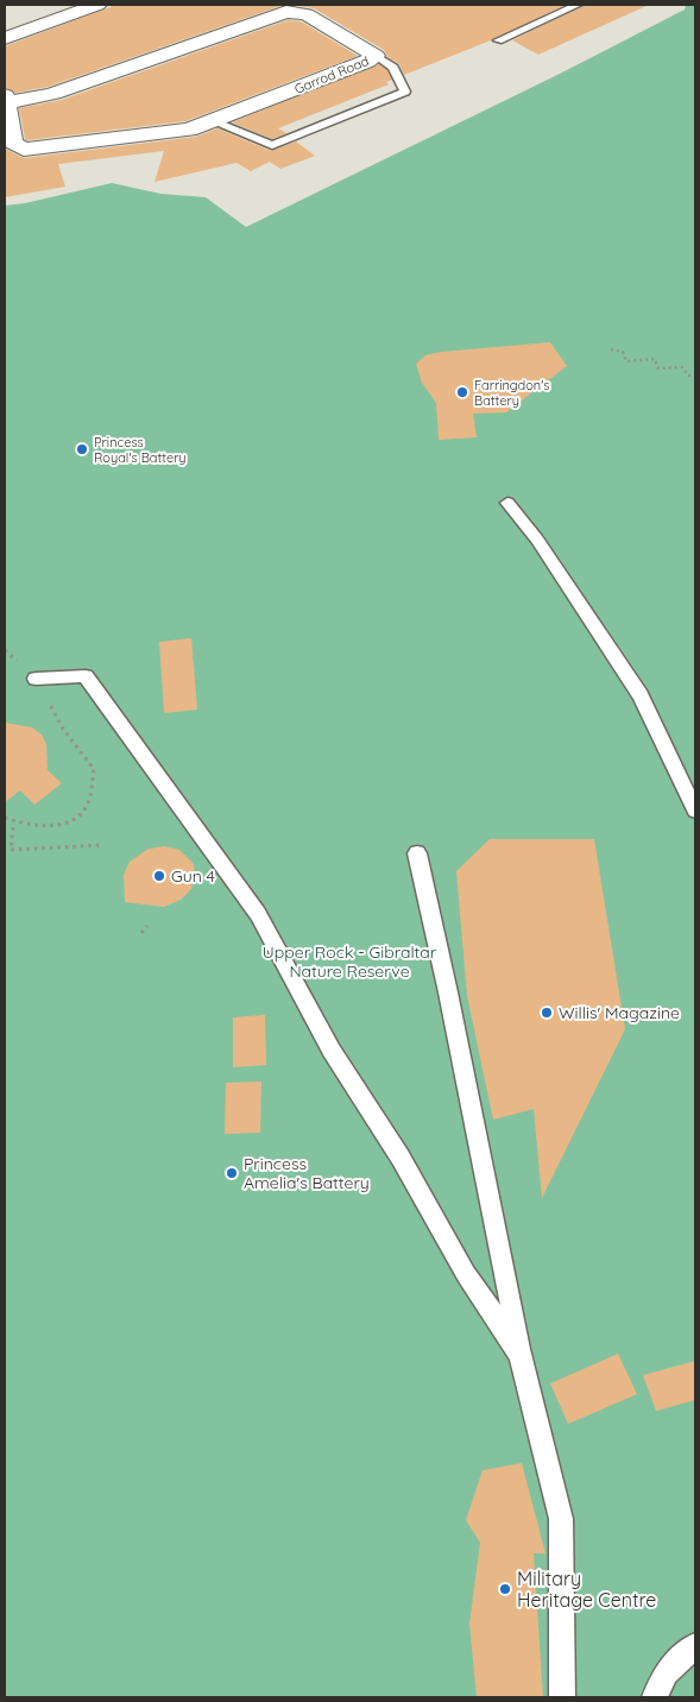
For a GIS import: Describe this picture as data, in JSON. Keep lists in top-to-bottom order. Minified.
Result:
{"streets":{"street":["Garrod Road"]},"parks":["Upper Rock - Gibraltar Nature Reserve"],"places":["Farringdon's Battery","Princess Royal's Battery","Gun 4","Willis' Magazine","Princess Amelia's Battery","Military Heritage Centre"]}
